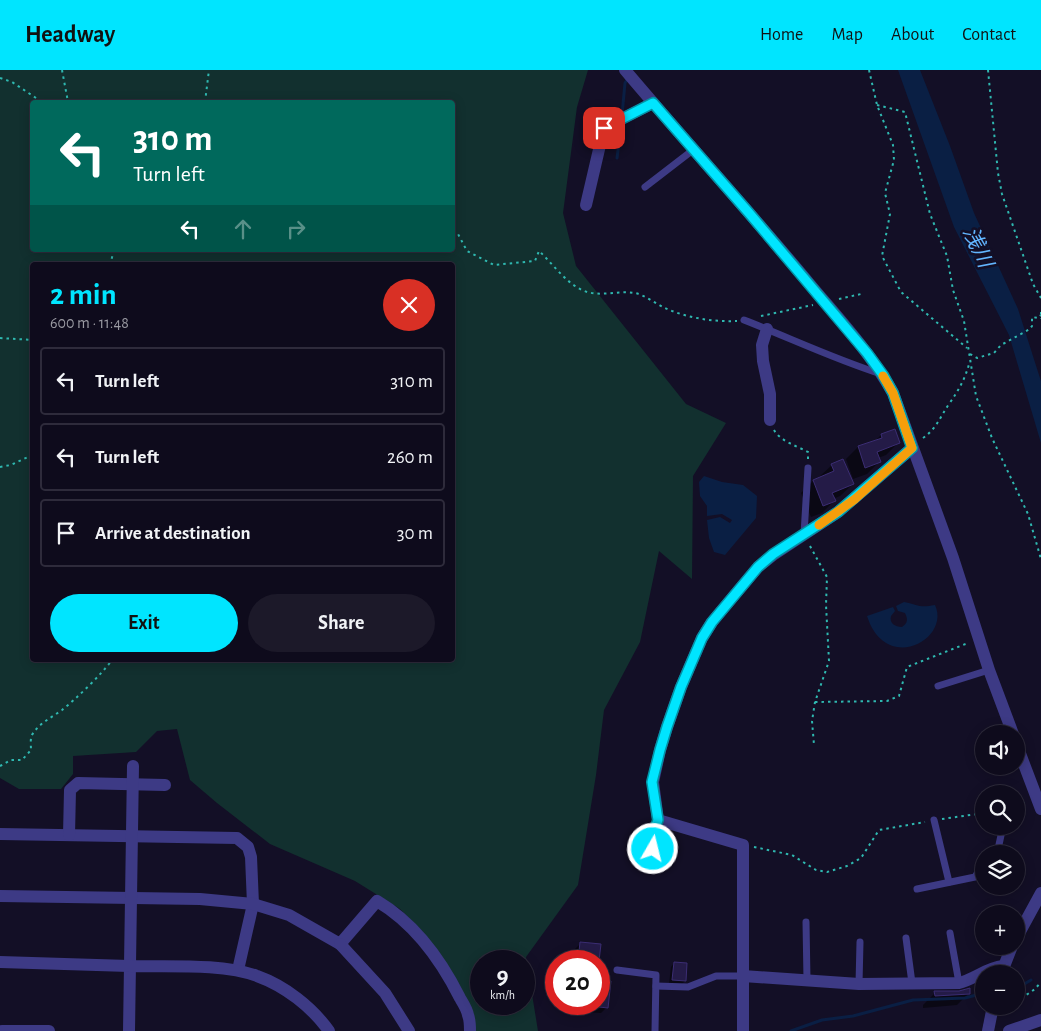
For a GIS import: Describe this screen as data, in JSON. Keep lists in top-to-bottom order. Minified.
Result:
{"water":["浅川"],"page":{"header":"Headway","nav":["Home","Map","About","Contact"],"turn":["310 m","Turn left"],"heading":["2 min","600 m · 11:48"],"list":[{"name":"Turn left","value":"310 m"},{"name":"Turn left","value":"260 m"},{"name":"Arrive at destination","value":"30 m"}],"buttons":["Exit","Share"],"map_buttons":["+","−"],"speed":"9 km/h","limit":"20"}}
